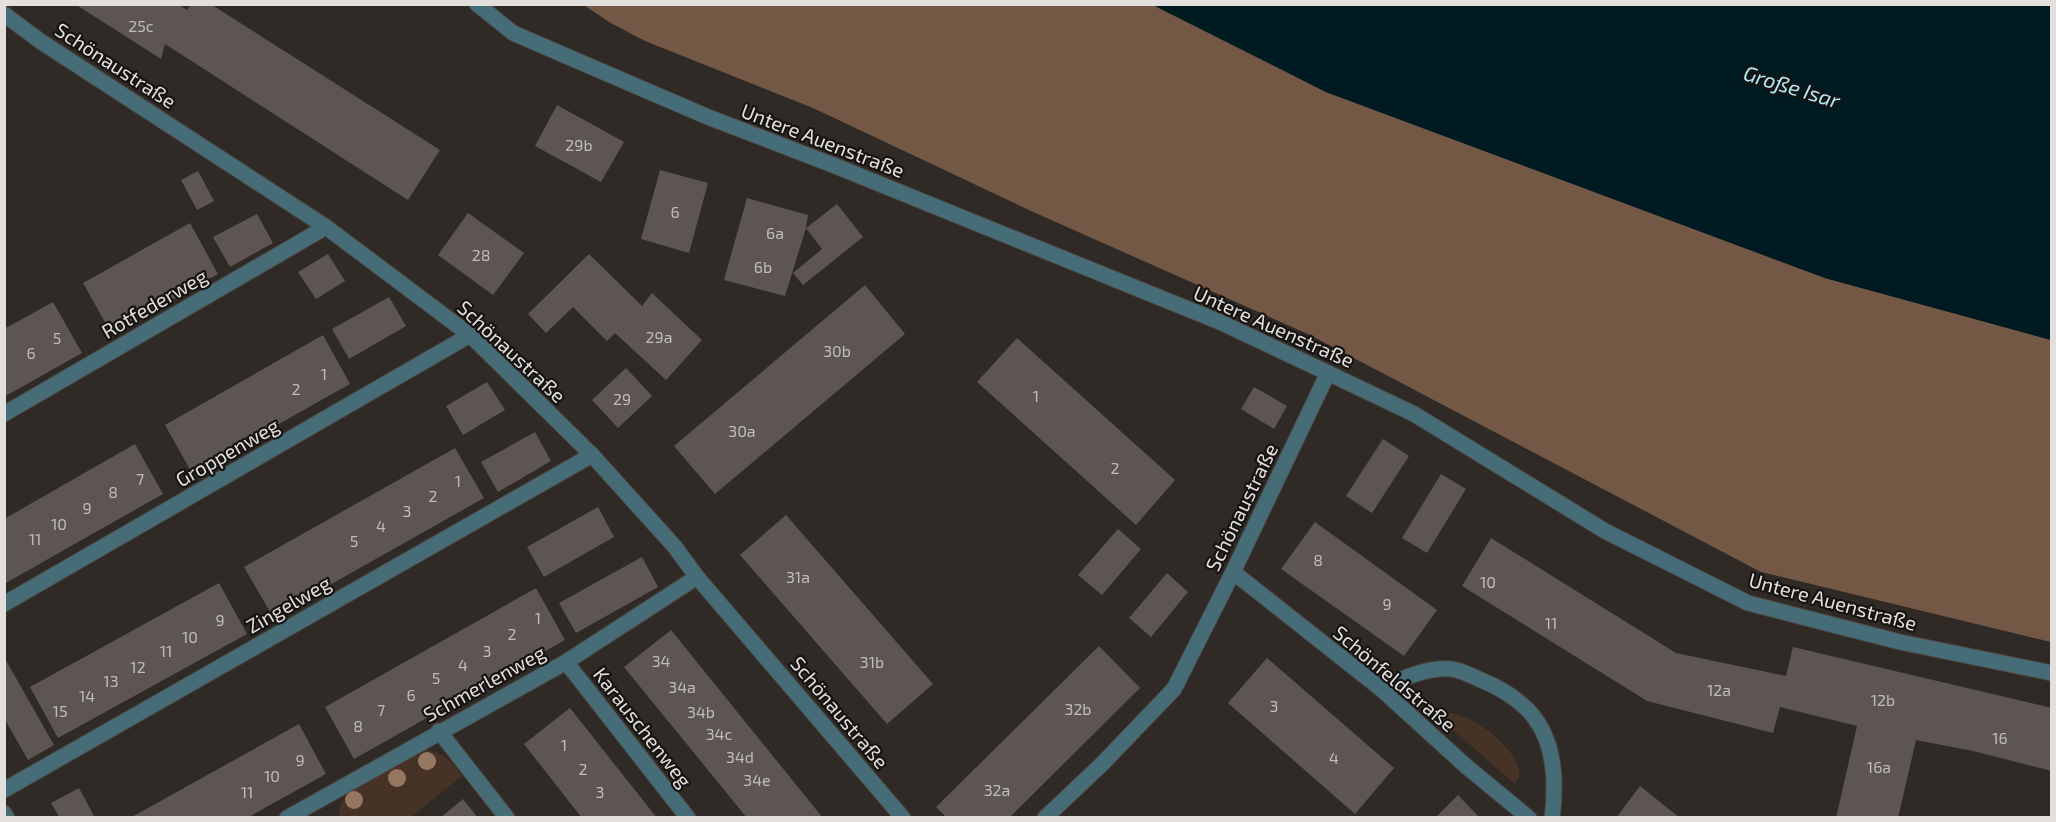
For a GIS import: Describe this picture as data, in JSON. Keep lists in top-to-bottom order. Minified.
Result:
{"streets":{"street":["Schönaustraße","Untere Auenstraße","Rotfederweg","Groppenweg","Zingelweg","Schönfeldstraße","Schmerlenweg","Karauschenweg"]},"crossings":[["Schönaustraße","Untere Auenstraße"],["Schönaustraße","Rotfederweg"],["Schönaustraße","Groppenweg"],["Schönaustraße","Zingelweg"],["Schönaustraße","Schönfeldstraße"],["Schönaustraße","Schmerlenweg"],["Schmerlenweg","Karauschenweg"]],"water":["Große Isar"],"house_numbers":["25c","29b","6","6a","28","6b","29a","5","30b","6","1","2","1","29","30a","2","7","1","8","2","9","3","10","4","11","5","8","31a","10","9","1","9","11","2","10","11","3","34","31b","4","12","5","13","34a","12a","6","14","12b","3","32b","7","15","34b","8","34c","16","1","34d","4","9","16a","2","10","34e","32a","11","3"]}
